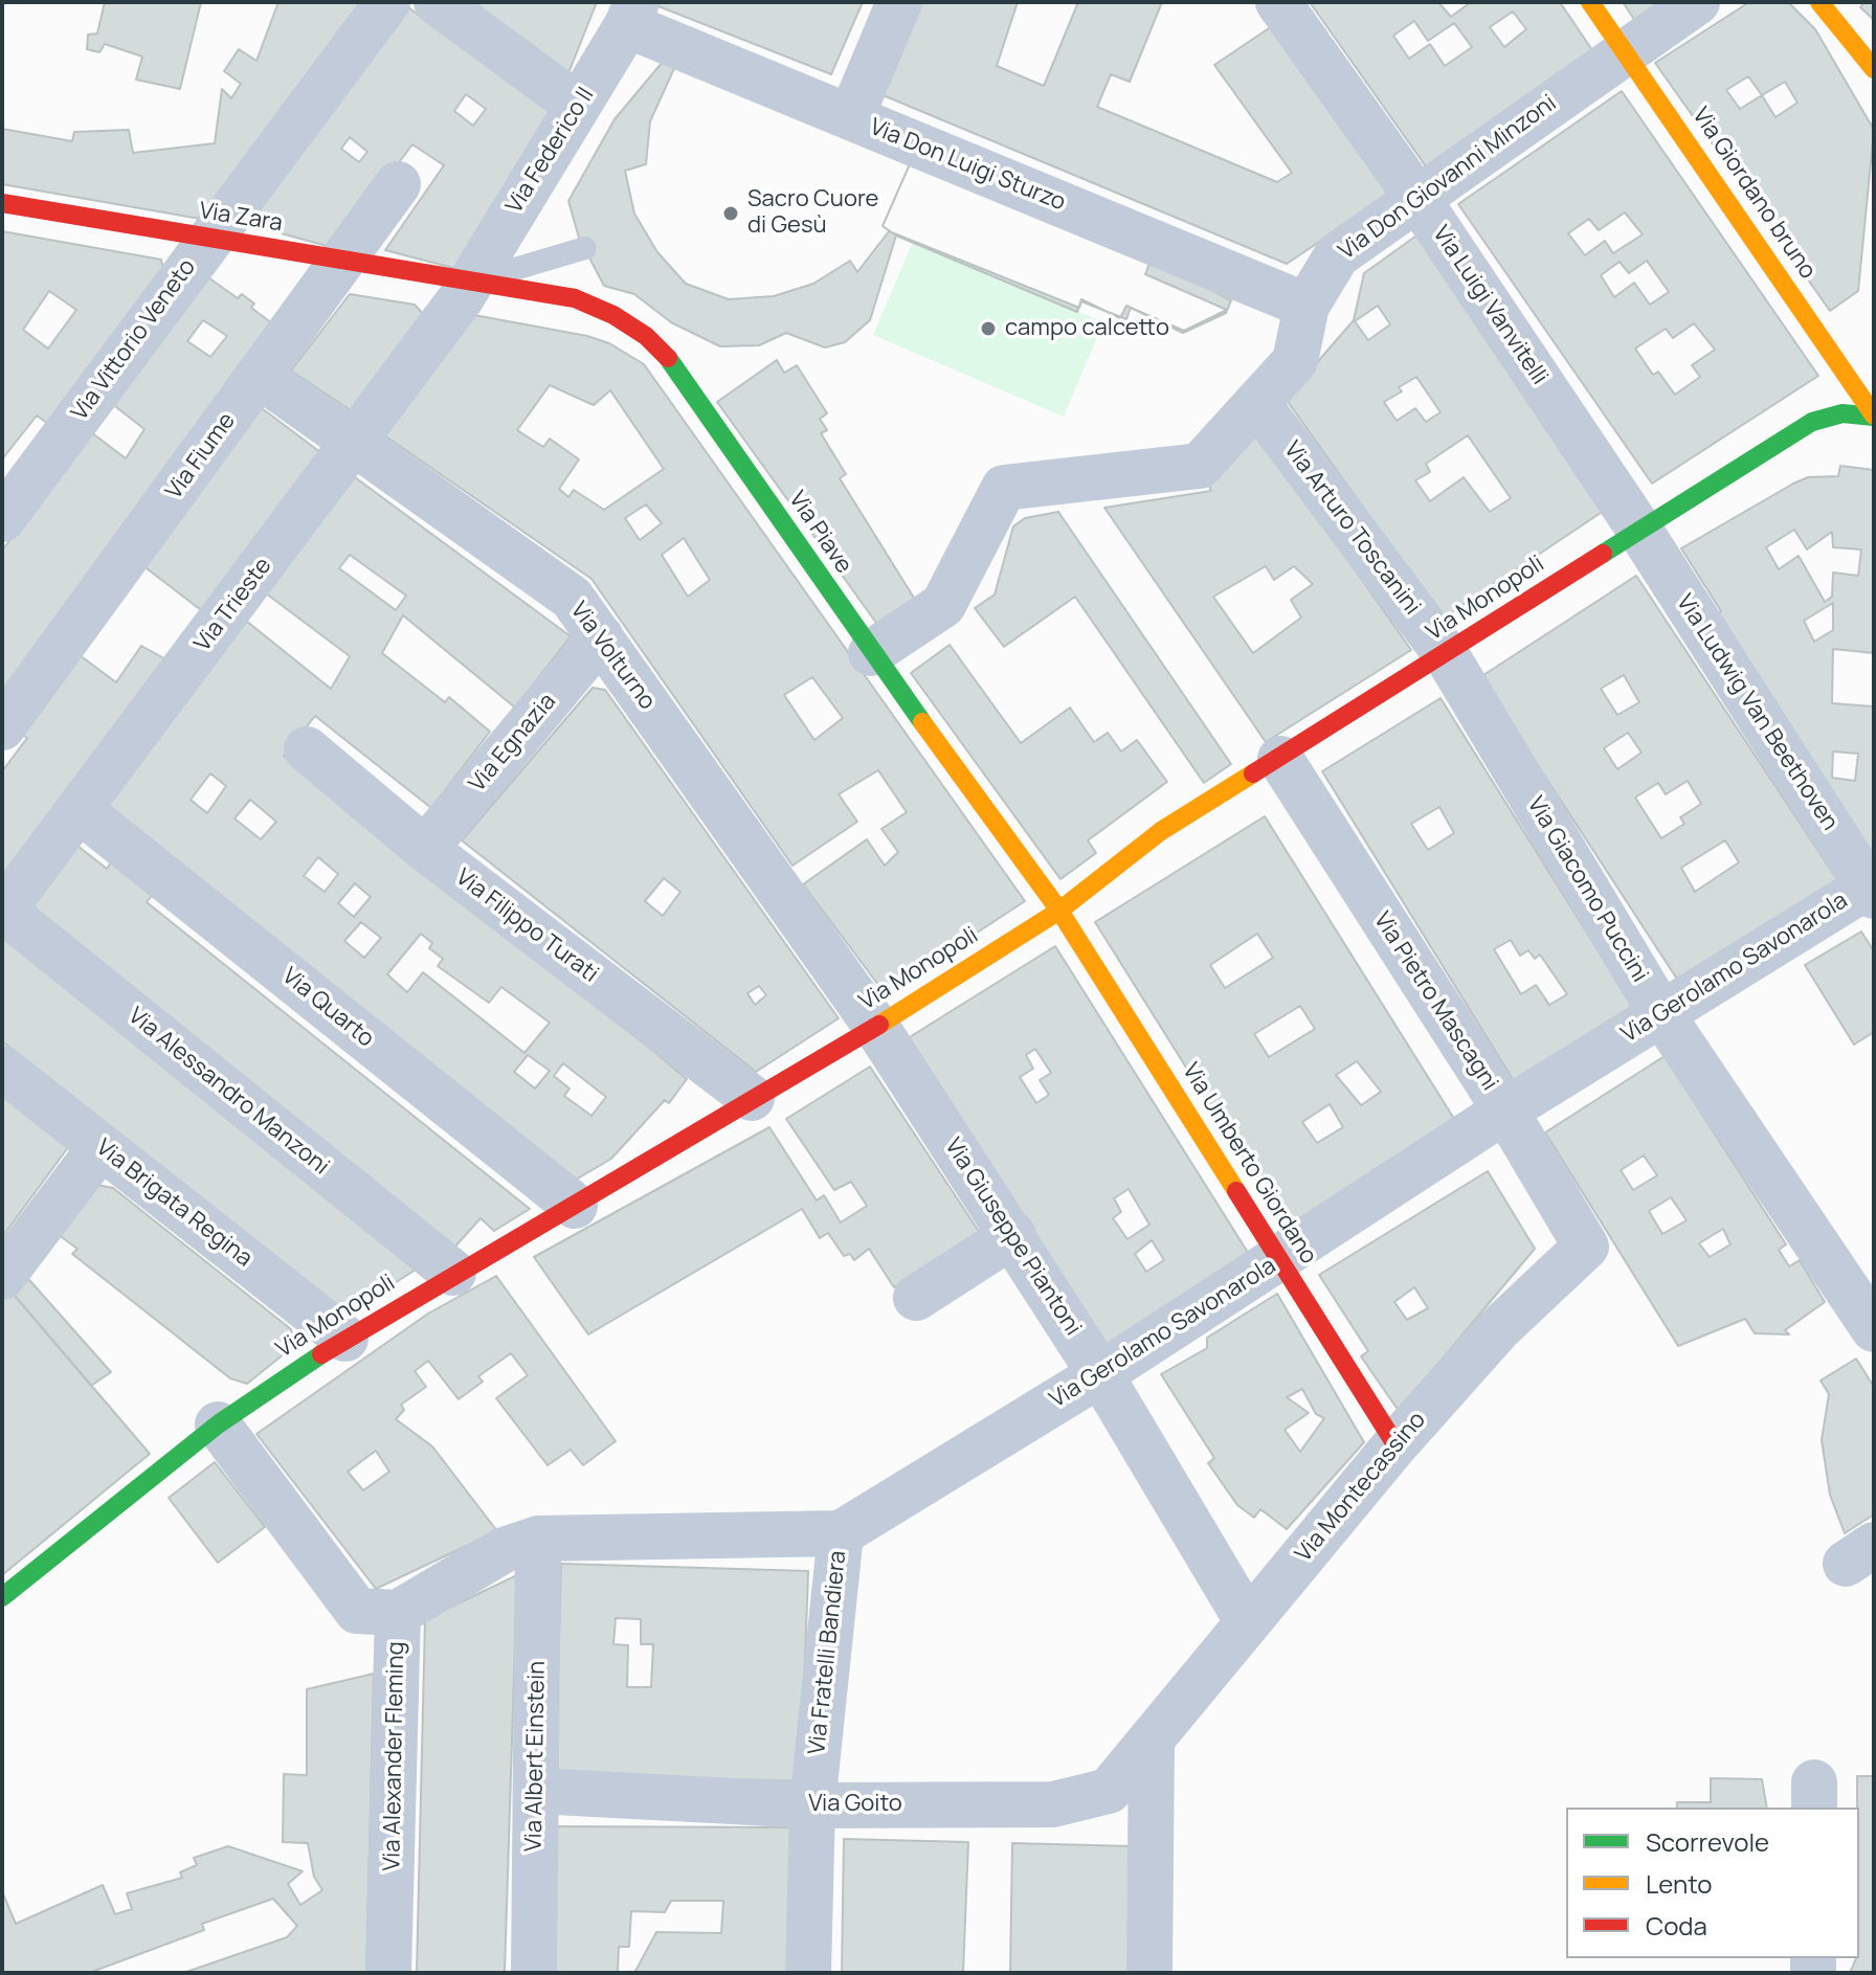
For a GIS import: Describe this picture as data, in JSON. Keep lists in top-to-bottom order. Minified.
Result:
{"streets":{"street":["Via Federico II","Via Don Luigi Sturzo","Via Don Giovanni Minzoni","Via Giordano bruno","Via Zara","Via Luigi Vanvitelli","Via Vittorio Veneto","Via Fiume","Via Arturo Toscanini","Via Piave","Via Monopoli","Via Trieste","Via Volturno","Via Ludwig Van Beethoven","Via Egnazia","Via Giacomo Puccini","Via Filippo Turati","Via Gerolamo Savonarola","Via Pietro Mascagni","Via Quarto","Via Alessandro Manzoni","Via Umberto Giordano","Via Brigata Regina","Via Giuseppe Piantoni","Via Montecassino","Via Fratelli Bandiera","Via Alexander Fleming","Via Albert Einstein","Via Goito"]},"crossings":[["Via Federico II","Via Don Luigi Sturzo"],["Via Federico II","Via Zara"],["Via Federico II","Via Piave"],["Via Federico II","Via Trieste"],["Via Don Luigi Sturzo","Via Don Giovanni Minzoni"],["Via Don Giovanni Minzoni","Via Giordano bruno"],["Via Don Giovanni Minzoni","Via Luigi Vanvitelli"],["Via Don Giovanni Minzoni","Via Arturo Toscanini"],["Via Don Giovanni Minzoni","Via Piave"],["Via Giordano bruno","Via Monopoli"],["Via Zara","Via Vittorio Veneto"],["Via Zara","Via Fiume"],["Via Zara","Via Piave"],["Via Zara","Via Trieste"],["Via Luigi Vanvitelli","Via Monopoli"],["Via Luigi Vanvitelli","Via Ludwig Van Beethoven"],["Via Fiume","Via Volturno"],["Via Arturo Toscanini","Via Monopoli"],["Via Arturo Toscanini","Via Giacomo Puccini"],["Via Piave","Via Monopoli"],["Via Piave","Via Trieste"],["Via Piave","Via Umberto Giordano"],["Via Monopoli","Via Volturno"],["Via Monopoli","Via Ludwig Van Beethoven"],["Via Monopoli","Via Giacomo Puccini"],["Via Monopoli","Via Filippo Turati"],["Via Monopoli","Via Pietro Mascagni"],["Via Monopoli","Via Quarto"],["Via Monopoli","Via Alessandro Manzoni"],["Via Monopoli","Via Umberto Giordano"],["Via Monopoli","Via Brigata Regina"],["Via Monopoli","Via Giuseppe Piantoni"],["Via Monopoli","Via Alexander Fleming"],["Via Trieste","Via Volturno"],["Via Trieste","Via Quarto"],["Via Trieste","Via Alessandro Manzoni"],["Via Volturno","Via Egnazia"],["Via Volturno","Via Giuseppe Piantoni"],["Via Ludwig Van Beethoven","Via Gerolamo Savonarola"],["Via Egnazia","Via Filippo Turati"],["Via Giacomo Puccini","Via Gerolamo Savonarola"],["Via Gerolamo Savonarola","Via Pietro Mascagni"],["Via Gerolamo Savonarola","Via Umberto Giordano"],["Via Gerolamo Savonarola","Via Giuseppe Piantoni"],["Via Gerolamo Savonarola","Via Fratelli Bandiera"],["Via Pietro Mascagni","Via Montecassino"],["Via Umberto Giordano","Via Montecassino"],["Via Giuseppe Piantoni","Via Montecassino"],["Via Montecassino","Via Goito"],["Via Fratelli Bandiera","Via Goito"],["Via Albert Einstein","Via Goito"]],"places":["Sacro Cuore di Gesù","campo calcetto"],"legend":["Scorrevole","Lento","Coda"]}
